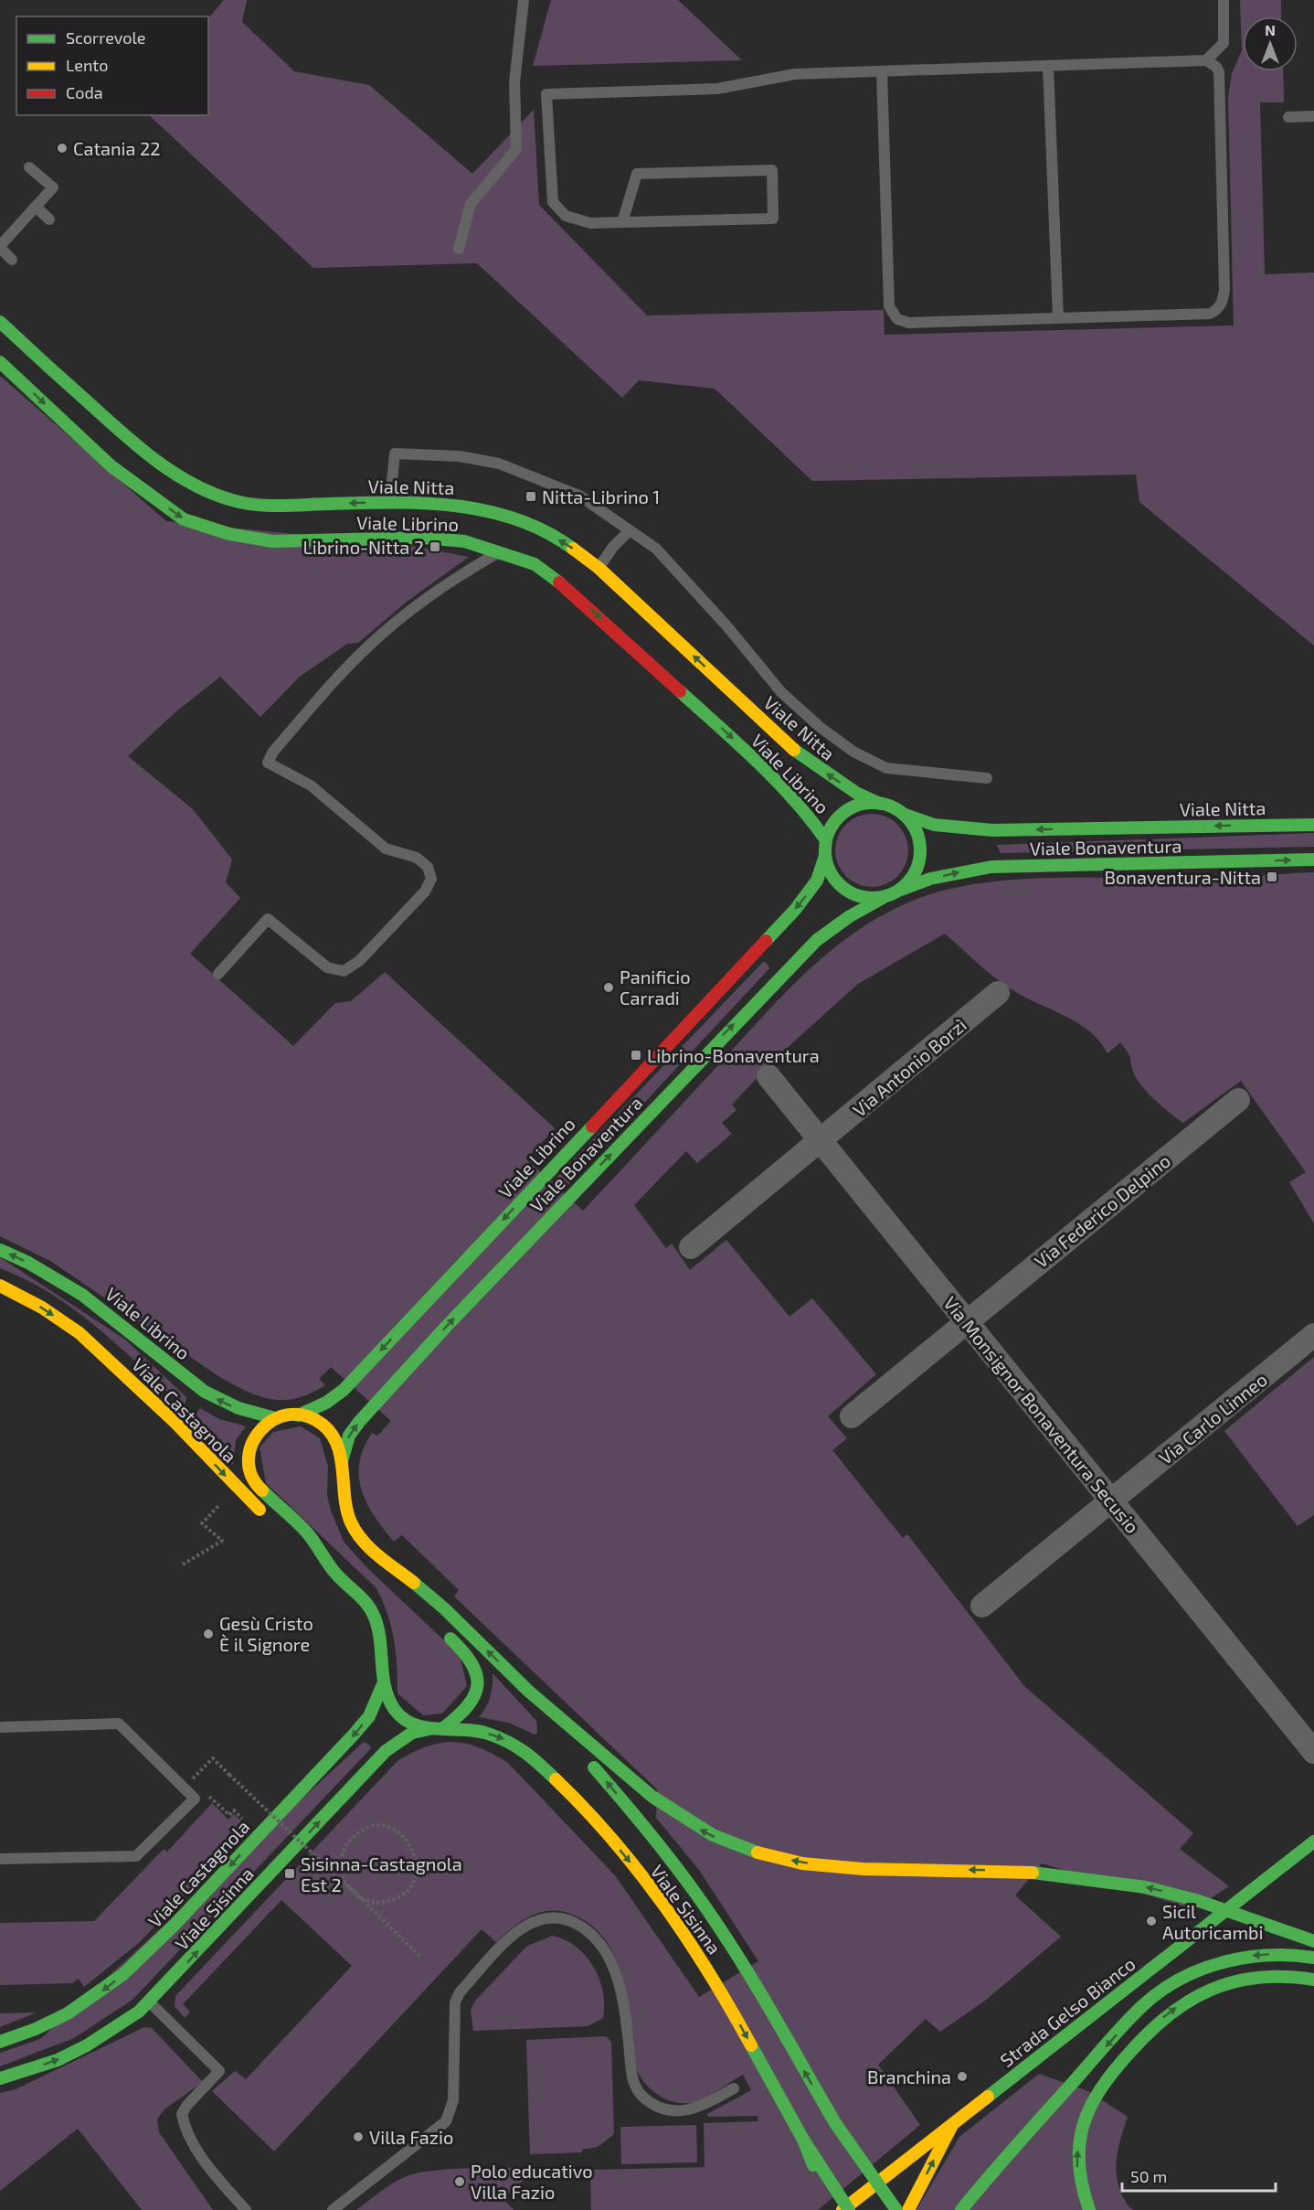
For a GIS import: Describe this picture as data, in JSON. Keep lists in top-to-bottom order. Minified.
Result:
{"streets":{"main road":["Viale Nitta","Viale Librino","Viale Bonaventura","Viale Castagnola","Viale Sisinna","Strada Gelso Bianco"],"street":["Via Antonio Borzì","Via Federico Delpino","Via Monsignor Bonaventura Secusio","Via Carlo Linneo"]},"crossings":[["Viale Nitta","Viale Librino"],["Viale Nitta","Viale Bonaventura"],["Viale Librino","Viale Bonaventura"],["Via Antonio Borzì","Via Monsignor Bonaventura Secusio"],["Via Federico Delpino","Via Monsignor Bonaventura Secusio"],["Via Monsignor Bonaventura Secusio","Via Carlo Linneo"]],"one_way":["Viale Nitta","Viale Bonaventura"],"places":{"other":["Catania 22","Panificio Carradi","Gesù Cristo È il Signore","Sicil Autoricambi","Branchina","Villa Fazio","Polo educativo Villa Fazio"],"transit":["Nitta-Librino 1","Librino-Nitta 2","Bonaventura-Nitta","Librino-Bonaventura","Sisinna-Castagnola Est 2"]},"legend":["Scorrevole","Lento","Coda"],"scale_bar":"50 m","north":"top"}
